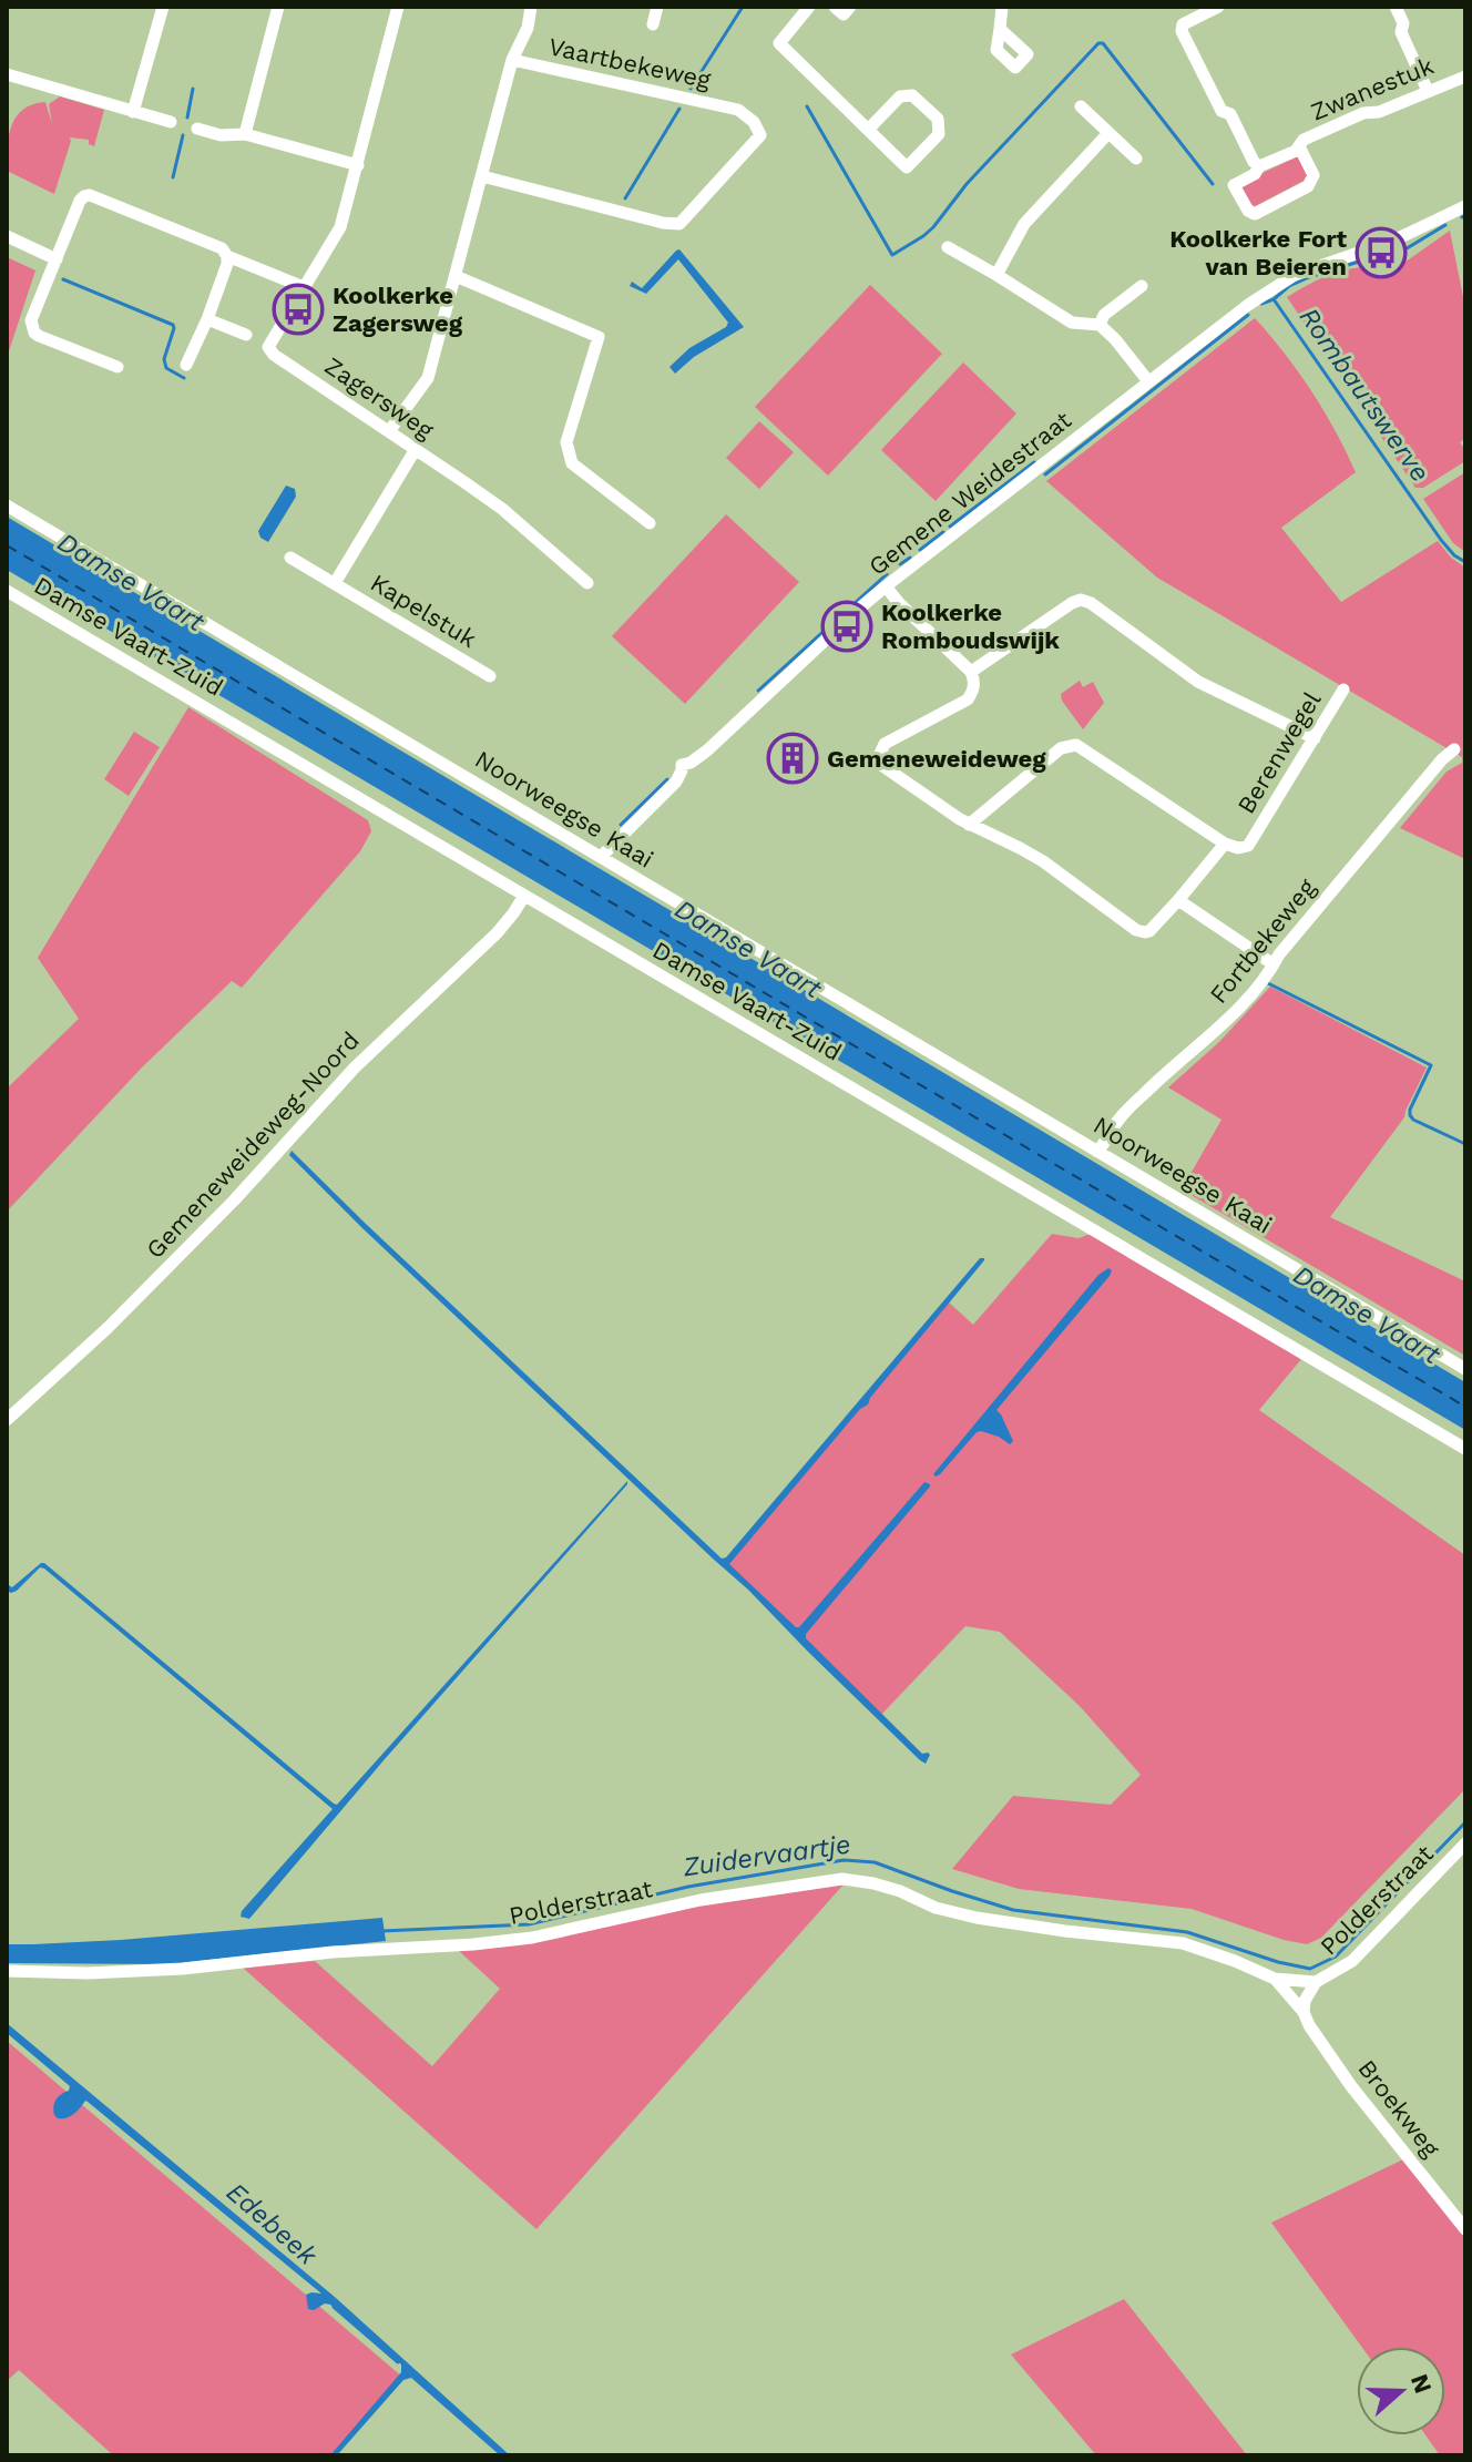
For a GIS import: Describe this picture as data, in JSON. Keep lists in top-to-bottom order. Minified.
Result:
{"streets":{"street":["Vaartbekeweg","Zwanestuk","Zagersweg","Gemene Weidestraat","Kapelstuk","Damse Vaart-Zuid","Berenwegel","Noorweegse Kaai","Fortbekeweg","Gemeneweideweg-Noord","Polderstraat","Broekweg"]},"crossings":[["Vaartbekeweg","Zagersweg"],["Zagersweg","Kapelstuk"],["Gemene Weidestraat","Noorweegse Kaai"],["Damse Vaart-Zuid","Gemeneweideweg-Noord"],["Noorweegse Kaai","Fortbekeweg"],["Polderstraat","Broekweg"]],"water":["Rombautswerve","Damse Vaart","Zuidervaartje","Edebeek"],"places":{"bus stop":["Koolkerke Fort van Beieren","Koolkerke Zagersweg","Koolkerke Romboudswijk"],"building":["Gemeneweideweg"]},"north":"right"}
